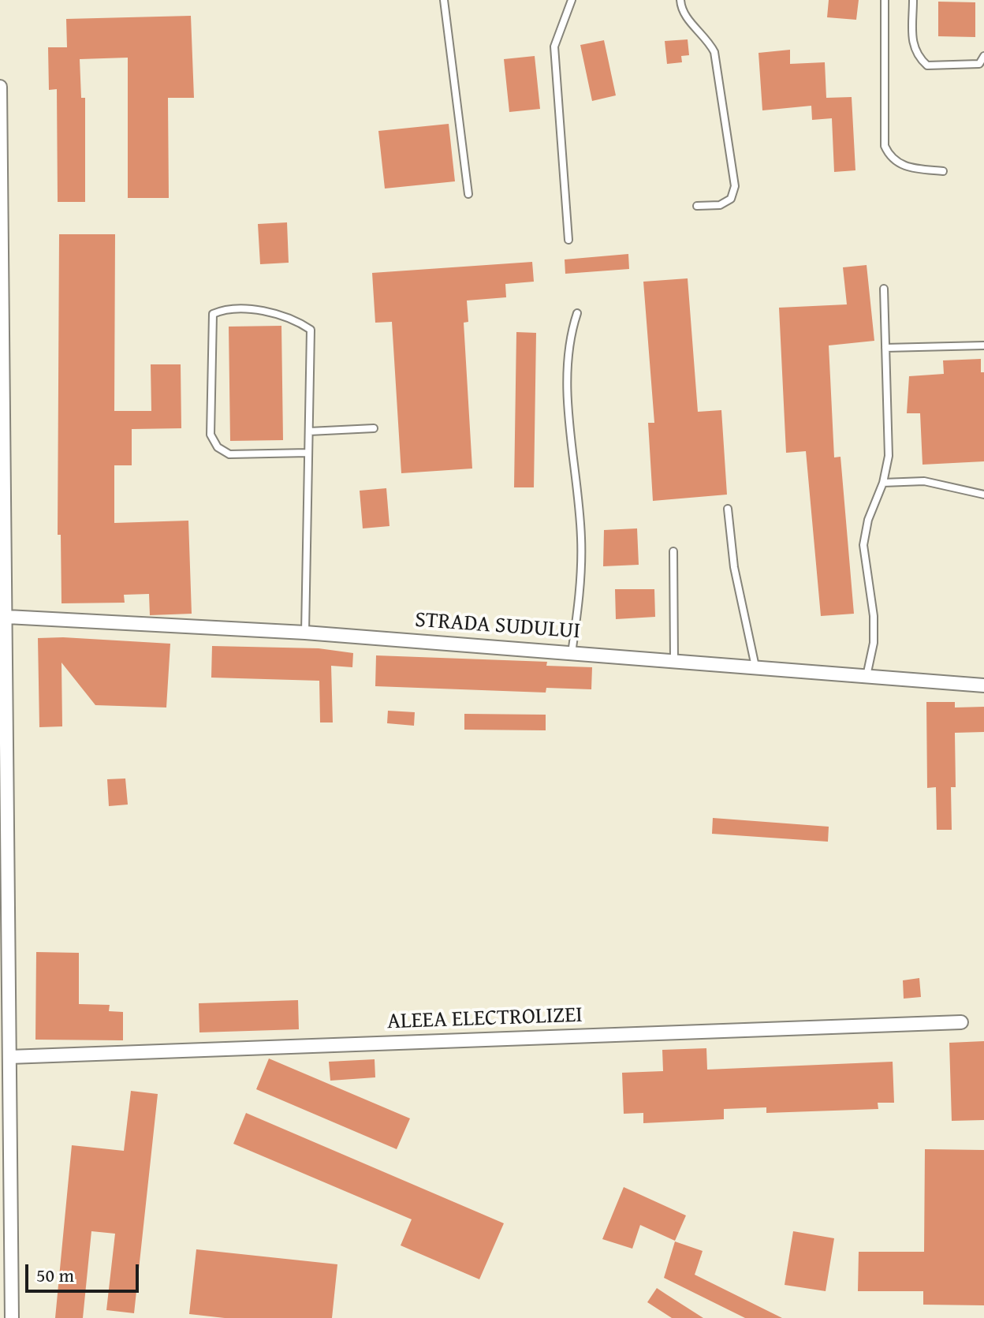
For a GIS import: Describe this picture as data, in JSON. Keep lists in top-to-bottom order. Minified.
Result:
{"streets":{"street":["STRADA SUDULUI","ALEEA ELECTROLIZEI"]},"scale_bar":"50 m"}
